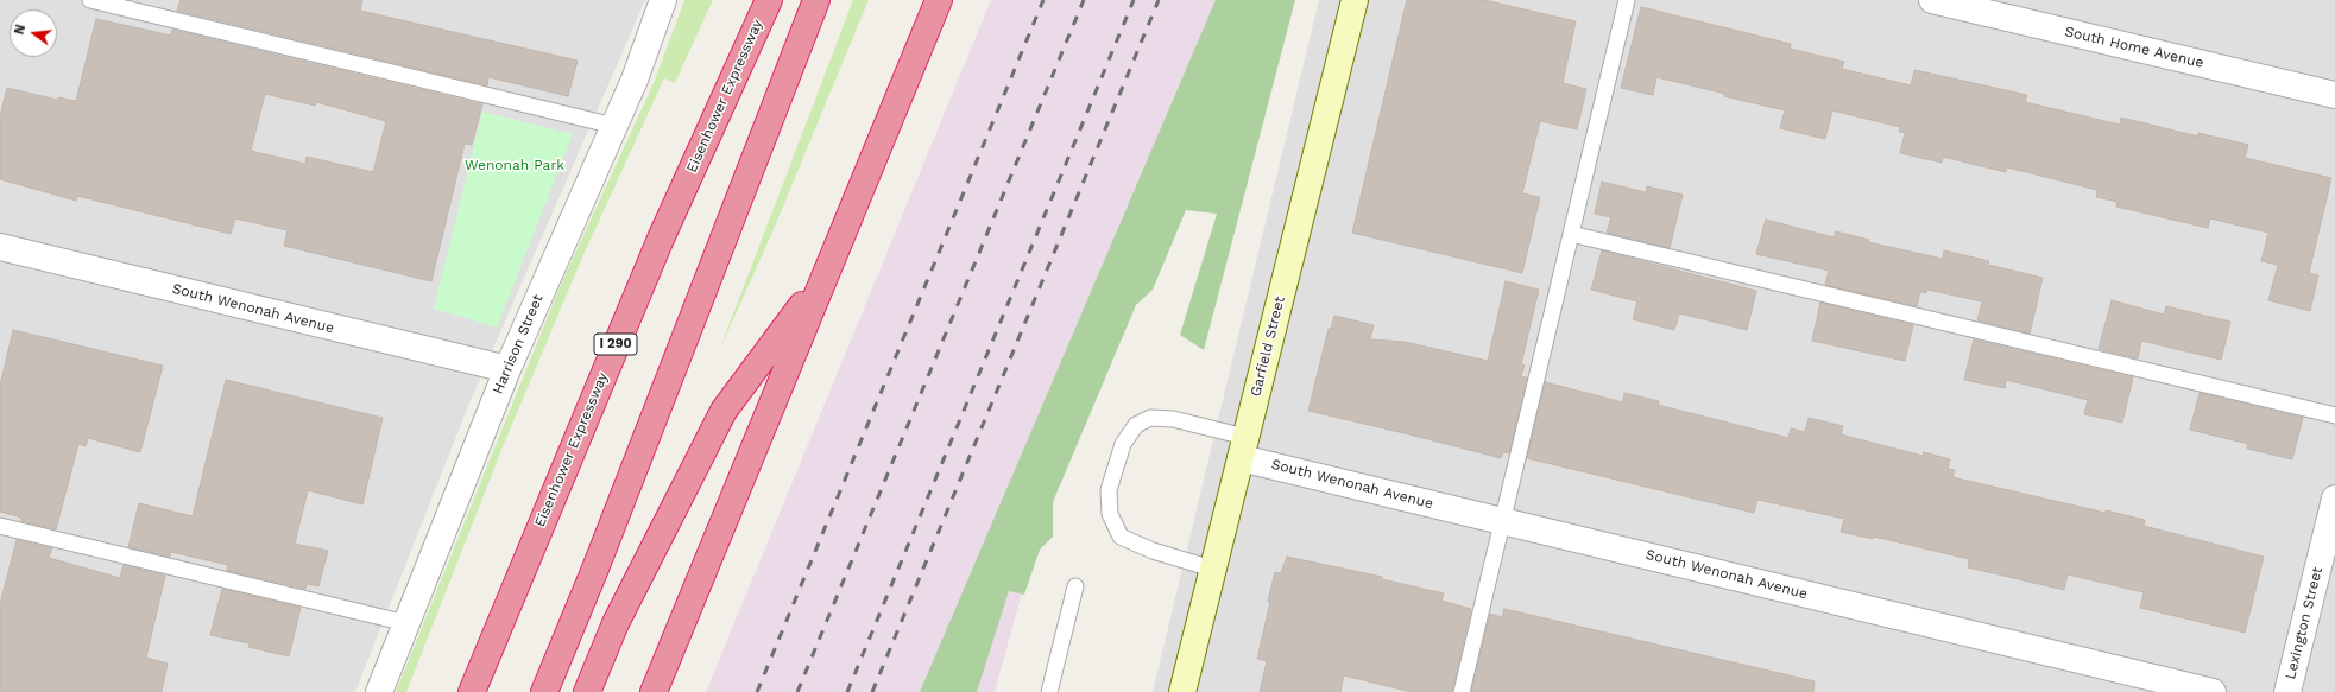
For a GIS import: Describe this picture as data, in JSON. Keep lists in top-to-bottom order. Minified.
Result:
{"streets":{"highway":["Eisenhower Expressway","I 290"],"street":["South Home Avenue","South Wenonah Avenue","Harrison Street","Garfield Street","Lexington Street"]},"crossings":[["South Wenonah Avenue","Harrison Street"],["South Wenonah Avenue","Garfield Street"]],"parks":["Wenonah Park"],"north":"left"}
